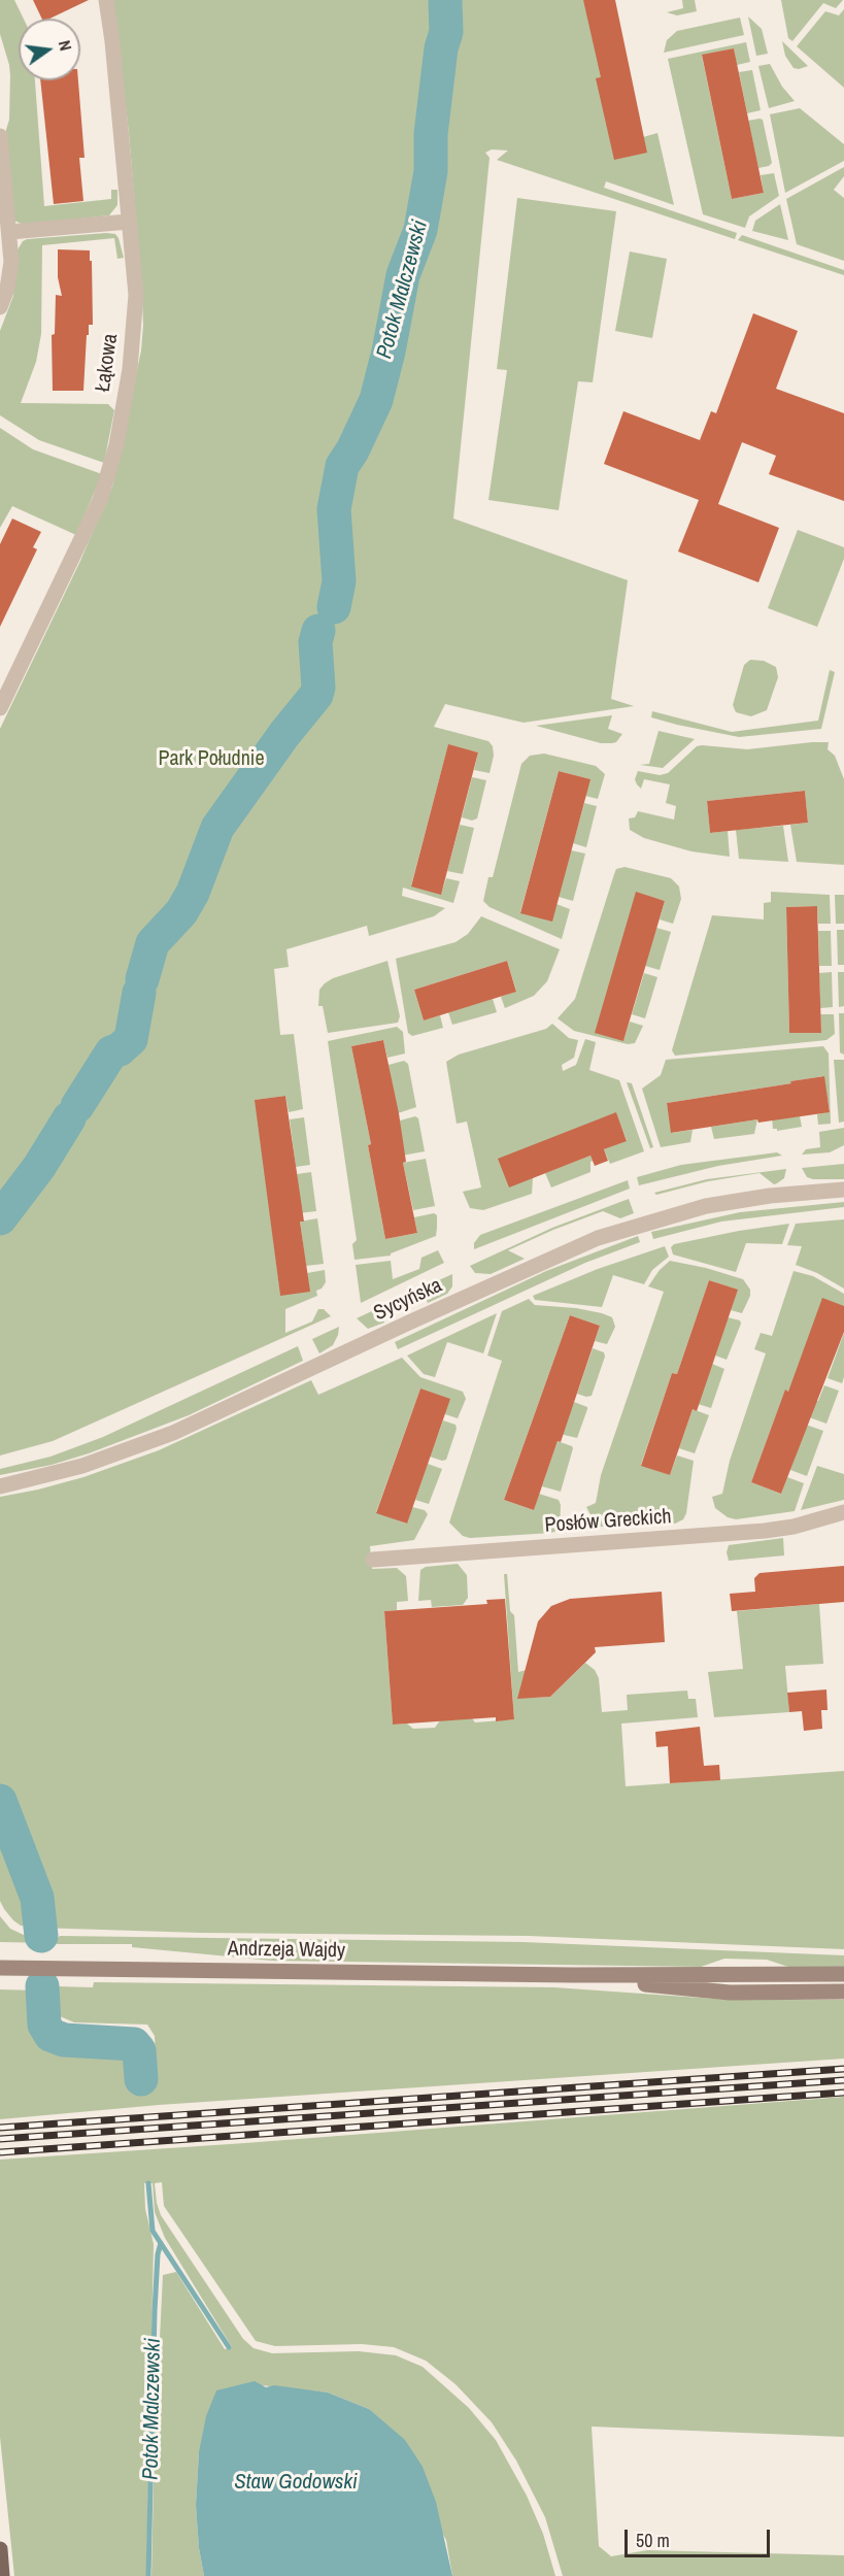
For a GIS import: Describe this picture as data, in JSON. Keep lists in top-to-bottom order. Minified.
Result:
{"streets":{"main road":["Andrzeja Wajdy"],"street":["Łąkowa","Sycyńska","Posłów Greckich"]},"water":["Potok Malczewski","Staw Godowski"],"parks":["Park Południe"],"scale_bar":"50 m","north":"right"}
